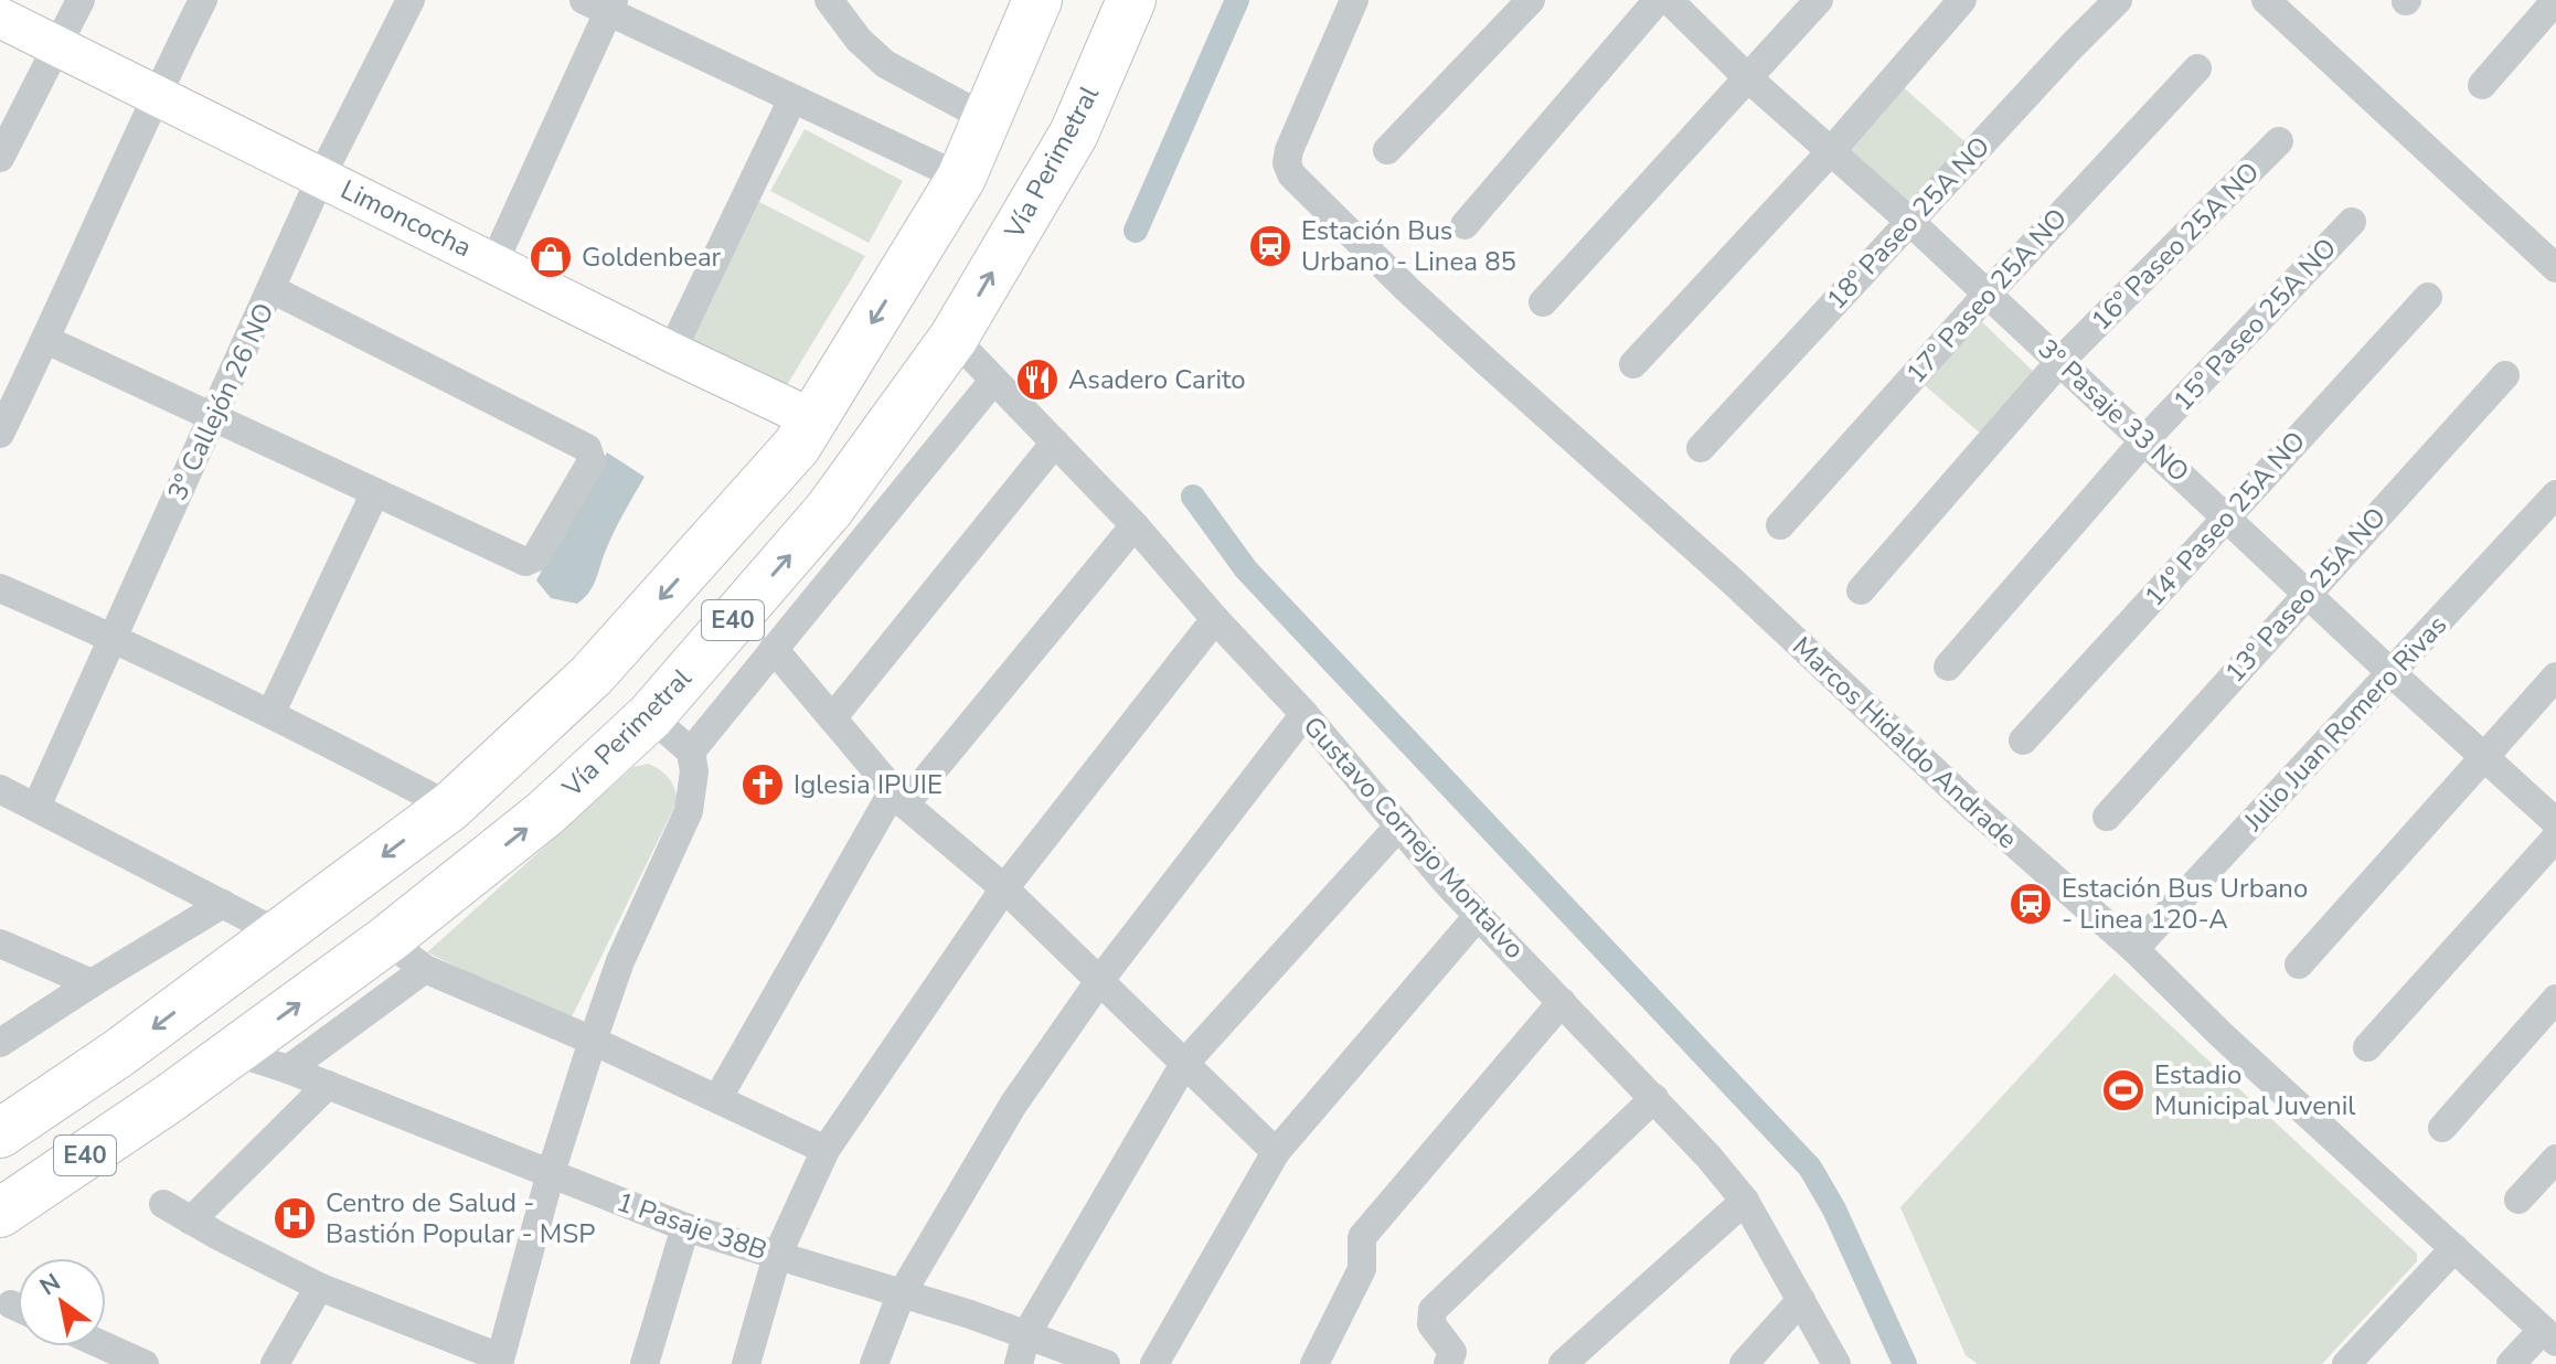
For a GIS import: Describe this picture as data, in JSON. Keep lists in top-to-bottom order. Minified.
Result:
{"streets":{"highway":["Vía Perimetral","E40"],"street":["Limoncocha","18º Paseo 25A NO","16º Paseo 25A NO","17º Paseo 25A NO","15º Paseo 25A NO","3º Callejón 26 NO","3º Pasaje 33 NO","14º Paseo 25A NO","13º Paseo 25A NO","Julio Juan Romero Rivas","Marcos Hidaldo Andrade","Gustavo Cornejo Montalvo","1 Pasaje 38B"]},"crossings":[["Vía Perimetral","Gustavo Cornejo Montalvo"],["Vía Perimetral","1 Pasaje 38B"],["Limoncocha","3º Callejón 26 NO"],["Limoncocha","E40"],["18º Paseo 25A NO","3º Pasaje 33 NO"],["16º Paseo 25A NO","3º Pasaje 33 NO"],["17º Paseo 25A NO","3º Pasaje 33 NO"],["15º Paseo 25A NO","3º Pasaje 33 NO"],["3º Pasaje 33 NO","14º Paseo 25A NO"],["3º Pasaje 33 NO","13º Paseo 25A NO"],["3º Pasaje 33 NO","Julio Juan Romero Rivas"],["Julio Juan Romero Rivas","Marcos Hidaldo Andrade"]],"places":{"station":["Estación Bus Urbano - Linea 85","Estación Bus Urbano - Linea 120-A"],"shop":["Goldenbear"],"restaurant":["Asadero Carito"],"church":["Iglesia IPUIE"],"sports":["Estadio Municipal Juvenil"],"hospital":["Centro de Salud - Bastión Popular - MSP"]},"north":"top left"}
